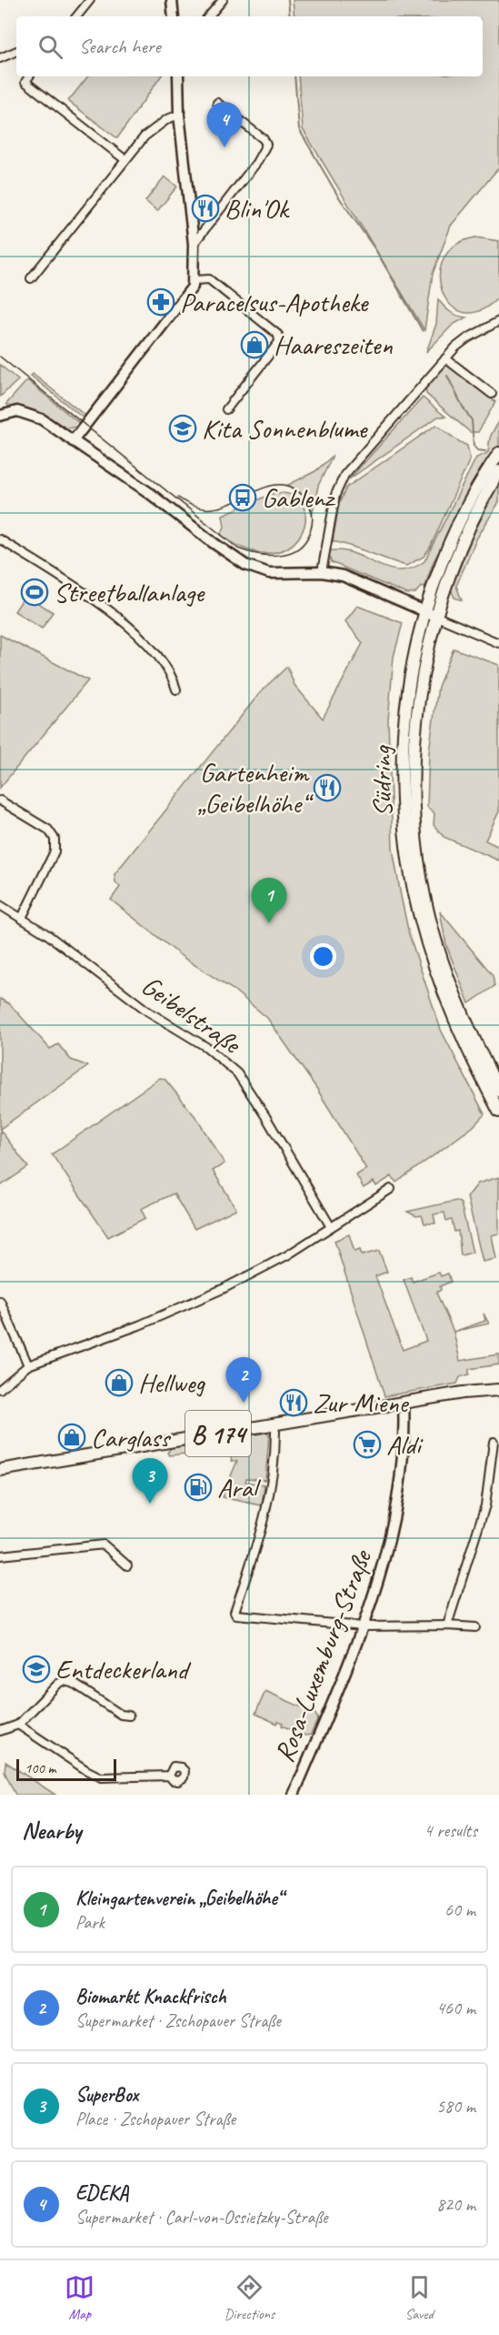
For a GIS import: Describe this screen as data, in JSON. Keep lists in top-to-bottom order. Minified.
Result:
{"streets":{"main road":["Südring","B 174"],"street":["Geibelstraße","Rosa-Luxemburg-Straße"]},"crossings":[["B 174","Rosa-Luxemburg-Straße"]],"places":{"restaurant":["Blin'Ok","Gartenheim „Geibelhöhe“","Zur Miene"],"pharmacy":["Paracelsus-Apotheke"],"shop":["Haareszeiten","Hellweg","Carglass"],"school or university":["Kita Sonnenblume","Entdeckerland"],"bus stop":["Gablenz"],"sports":["Streetballanlage"],"supermarket":["Aldi"],"fuel station":["Aral"]},"scale_bar":"100 m","page":{"search":"Search here","pins":["4","1","2","3"],"scale":"100 m","heading":["Nearby","4 results"],"list":[{"mark":"1","name":"Kleingartenverein „Geibelhöhe“","note":"Park","value":"60 m"},{"mark":"2","name":"Biomarkt Knackfrisch","note":"Supermarket · Zschopauer Straße","value":"460 m"},{"mark":"3","name":"SuperBox","note":"Place · Zschopauer Straße","value":"580 m"},{"mark":"4","name":"EDEKA","note":"Supermarket · Carl-von-Ossietzky-Straße","value":"820 m"}],"nav":["Map","Directions","Saved"]}}
